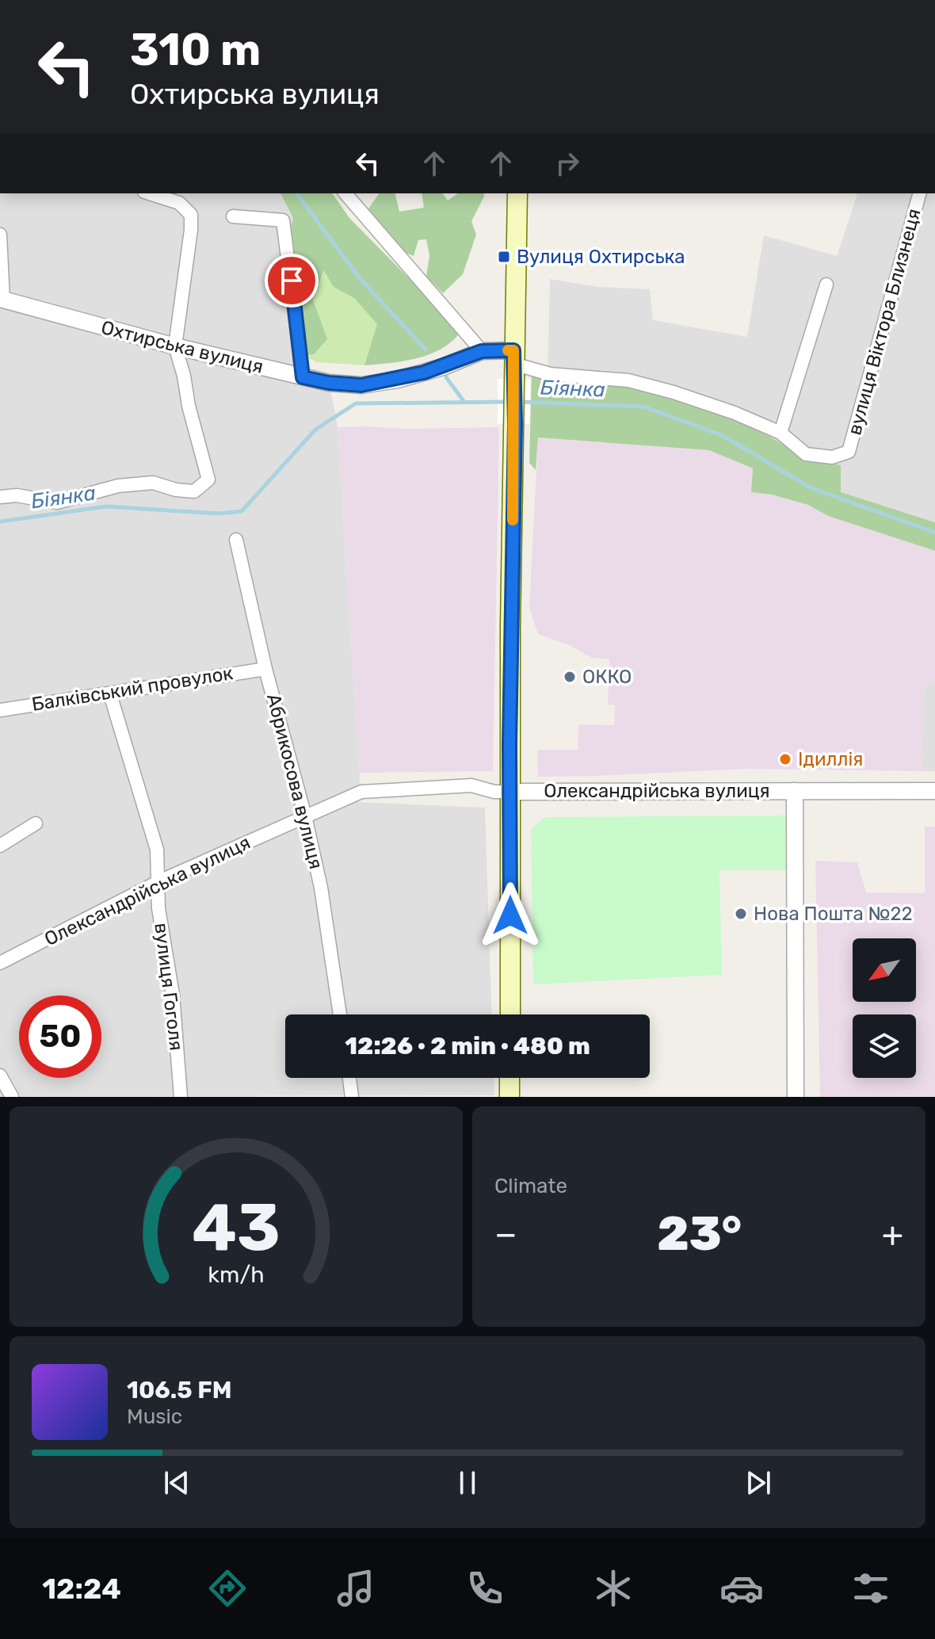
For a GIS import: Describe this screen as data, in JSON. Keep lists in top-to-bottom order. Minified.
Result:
{"streets":{"street":["вулиця Віктора Близнеця","Охтирська вулиця","Балківський провулок","Абрикосова вулиця","Олександрійська вулиця","вулиця Гоголя"]},"crossings":[["Балківський провулок","Абрикосова вулиця"],["Балківський провулок","вулиця Гоголя"],["Абрикосова вулиця","Олександрійська вулиця"],["Олександрійська вулиця","вулиця Гоголя"]],"water":["Біянка"],"places":{"transit":["Вулиця Охтирська"],"other":["ОККО","Ідиллія","Нова Пошта №22"]},"north":"bottom left","page":{"turn":["310 m","Охтирська вулиця"],"limit":"50","trip":"12:26 · 2 min · 480 m","tile":"Climate","heat":["−","23°","+"],"song":["106.5 FM","Music"],"tabs":"12:24","gauge":["43","km/h"]}}
